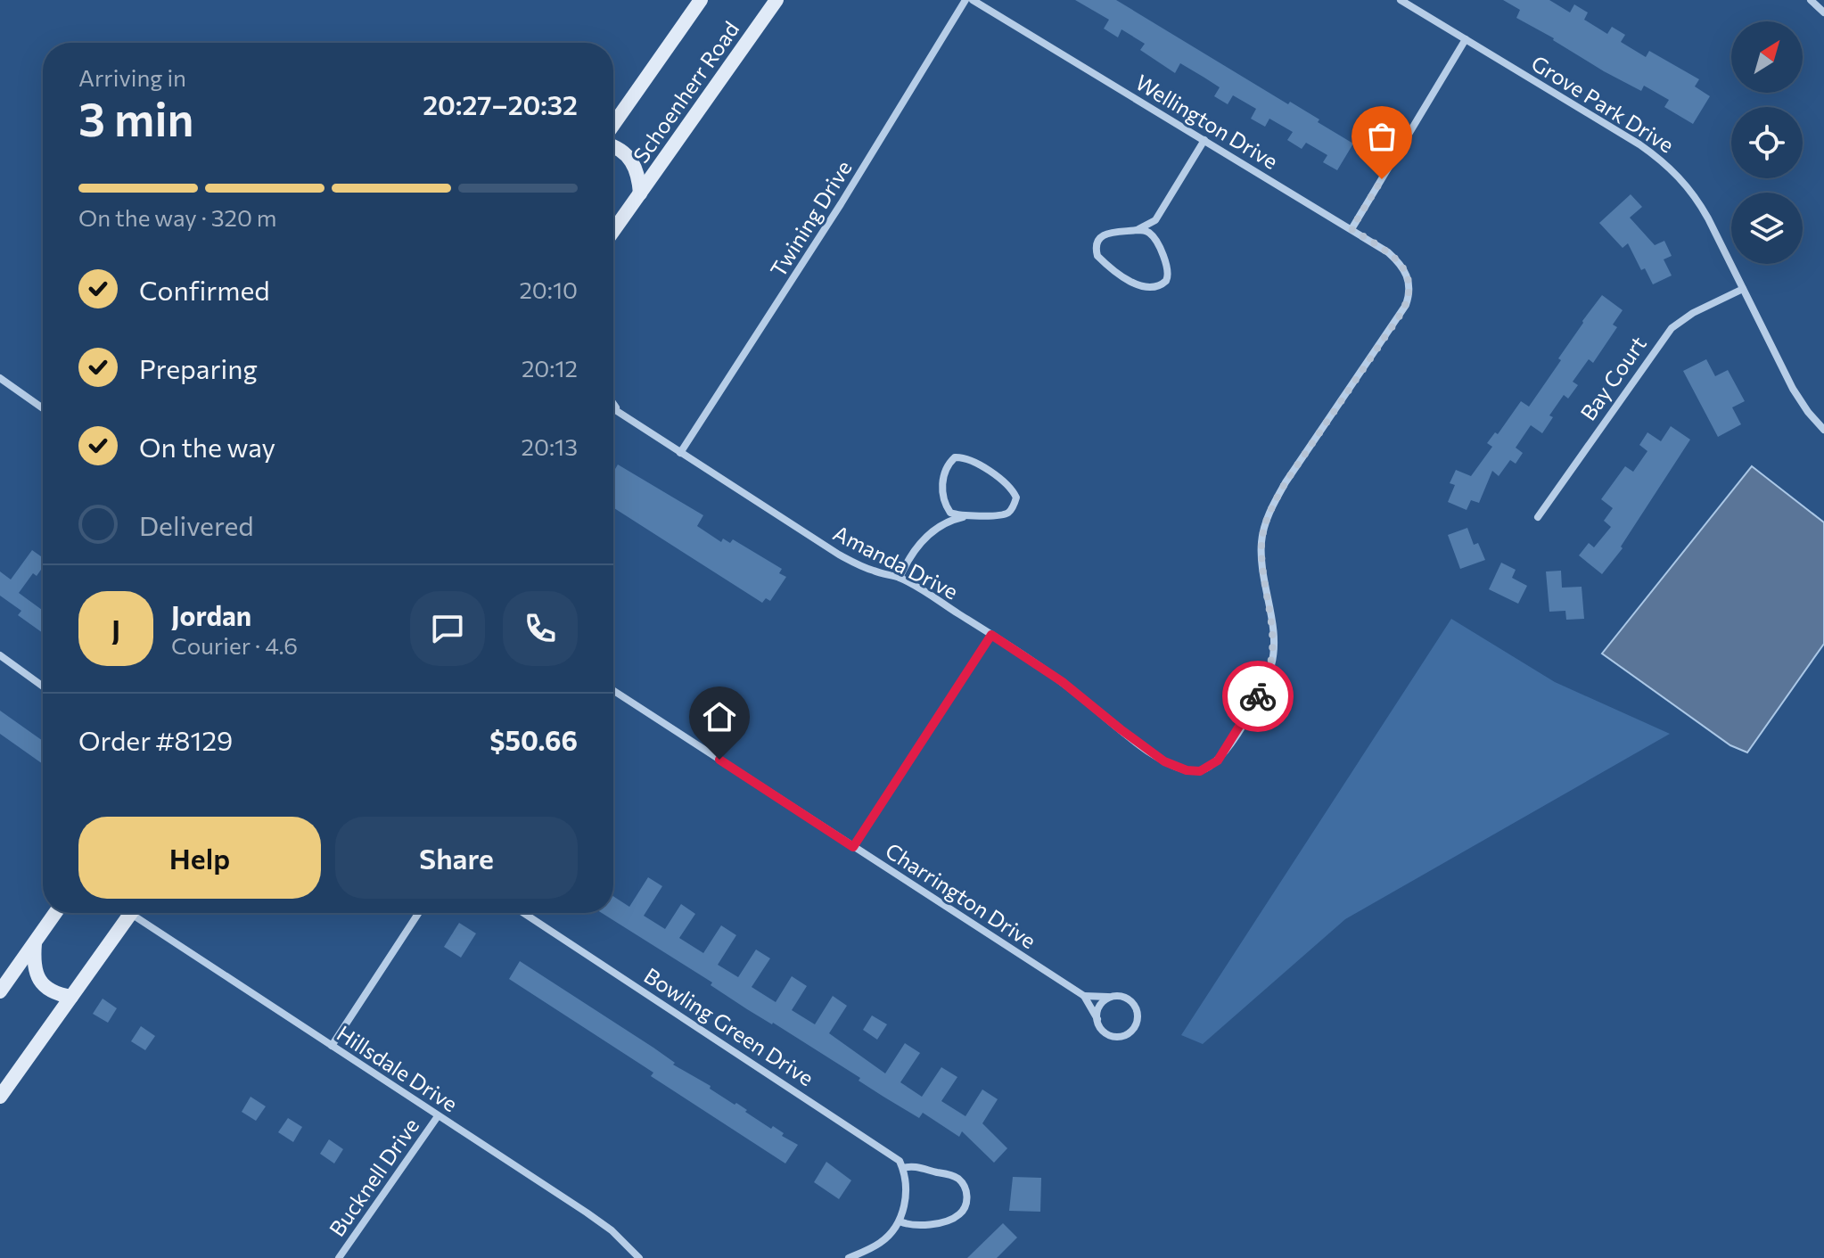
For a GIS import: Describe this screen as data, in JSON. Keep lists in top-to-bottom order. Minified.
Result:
{"streets":{"main road":["Schoenherr Road"],"street":["Grove Park Drive","Wellington Drive","Twining Drive","Bay Court","Amanda Drive","Charrington Drive","Bowling Green Drive","Hillsdale Drive","Bucknell Drive"]},"crossings":[["Grove Park Drive","Bay Court"],["Wellington Drive","Amanda Drive"],["Twining Drive","Amanda Drive"],["Hillsdale Drive","Bucknell Drive"]],"north":"top right","page":{"heading":["3 min","Arriving in","20:27–20:32"],"panel":["Jordan","Courier · 4.6","Order #8129","$50.66"],"bar":"On the way · 320 m","list":[["Confirmed","20:10"],["Preparing","20:12"],["On the way","20:13"],"Delivered"],"round":"J","buttons":["Help","Share"]}}
